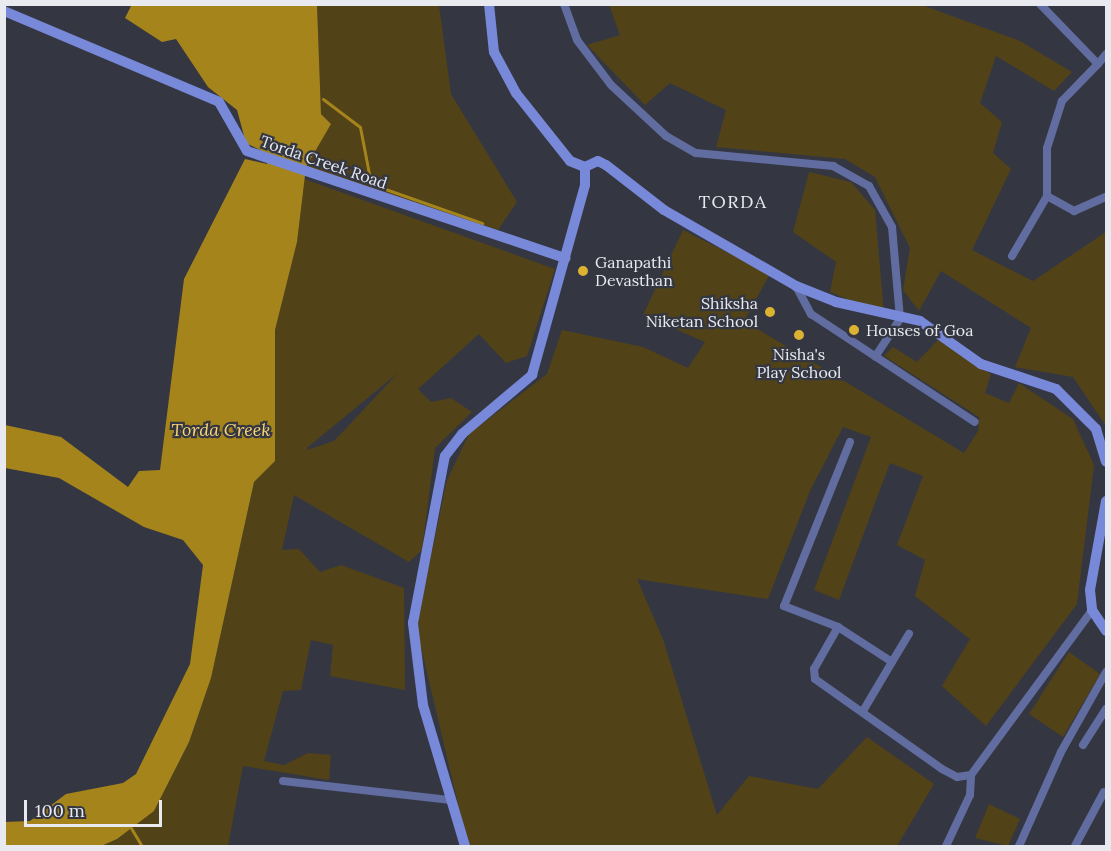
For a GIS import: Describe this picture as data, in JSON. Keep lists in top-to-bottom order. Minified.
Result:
{"streets":{"street":["Torda Creek Road"]},"districts":["TORDA"],"water":["Torda Creek"],"places":["Ganapathi Devasthan","Shiksha Niketan School","Houses of Goa","Nisha's Play School"],"scale_bar":"100 m"}
